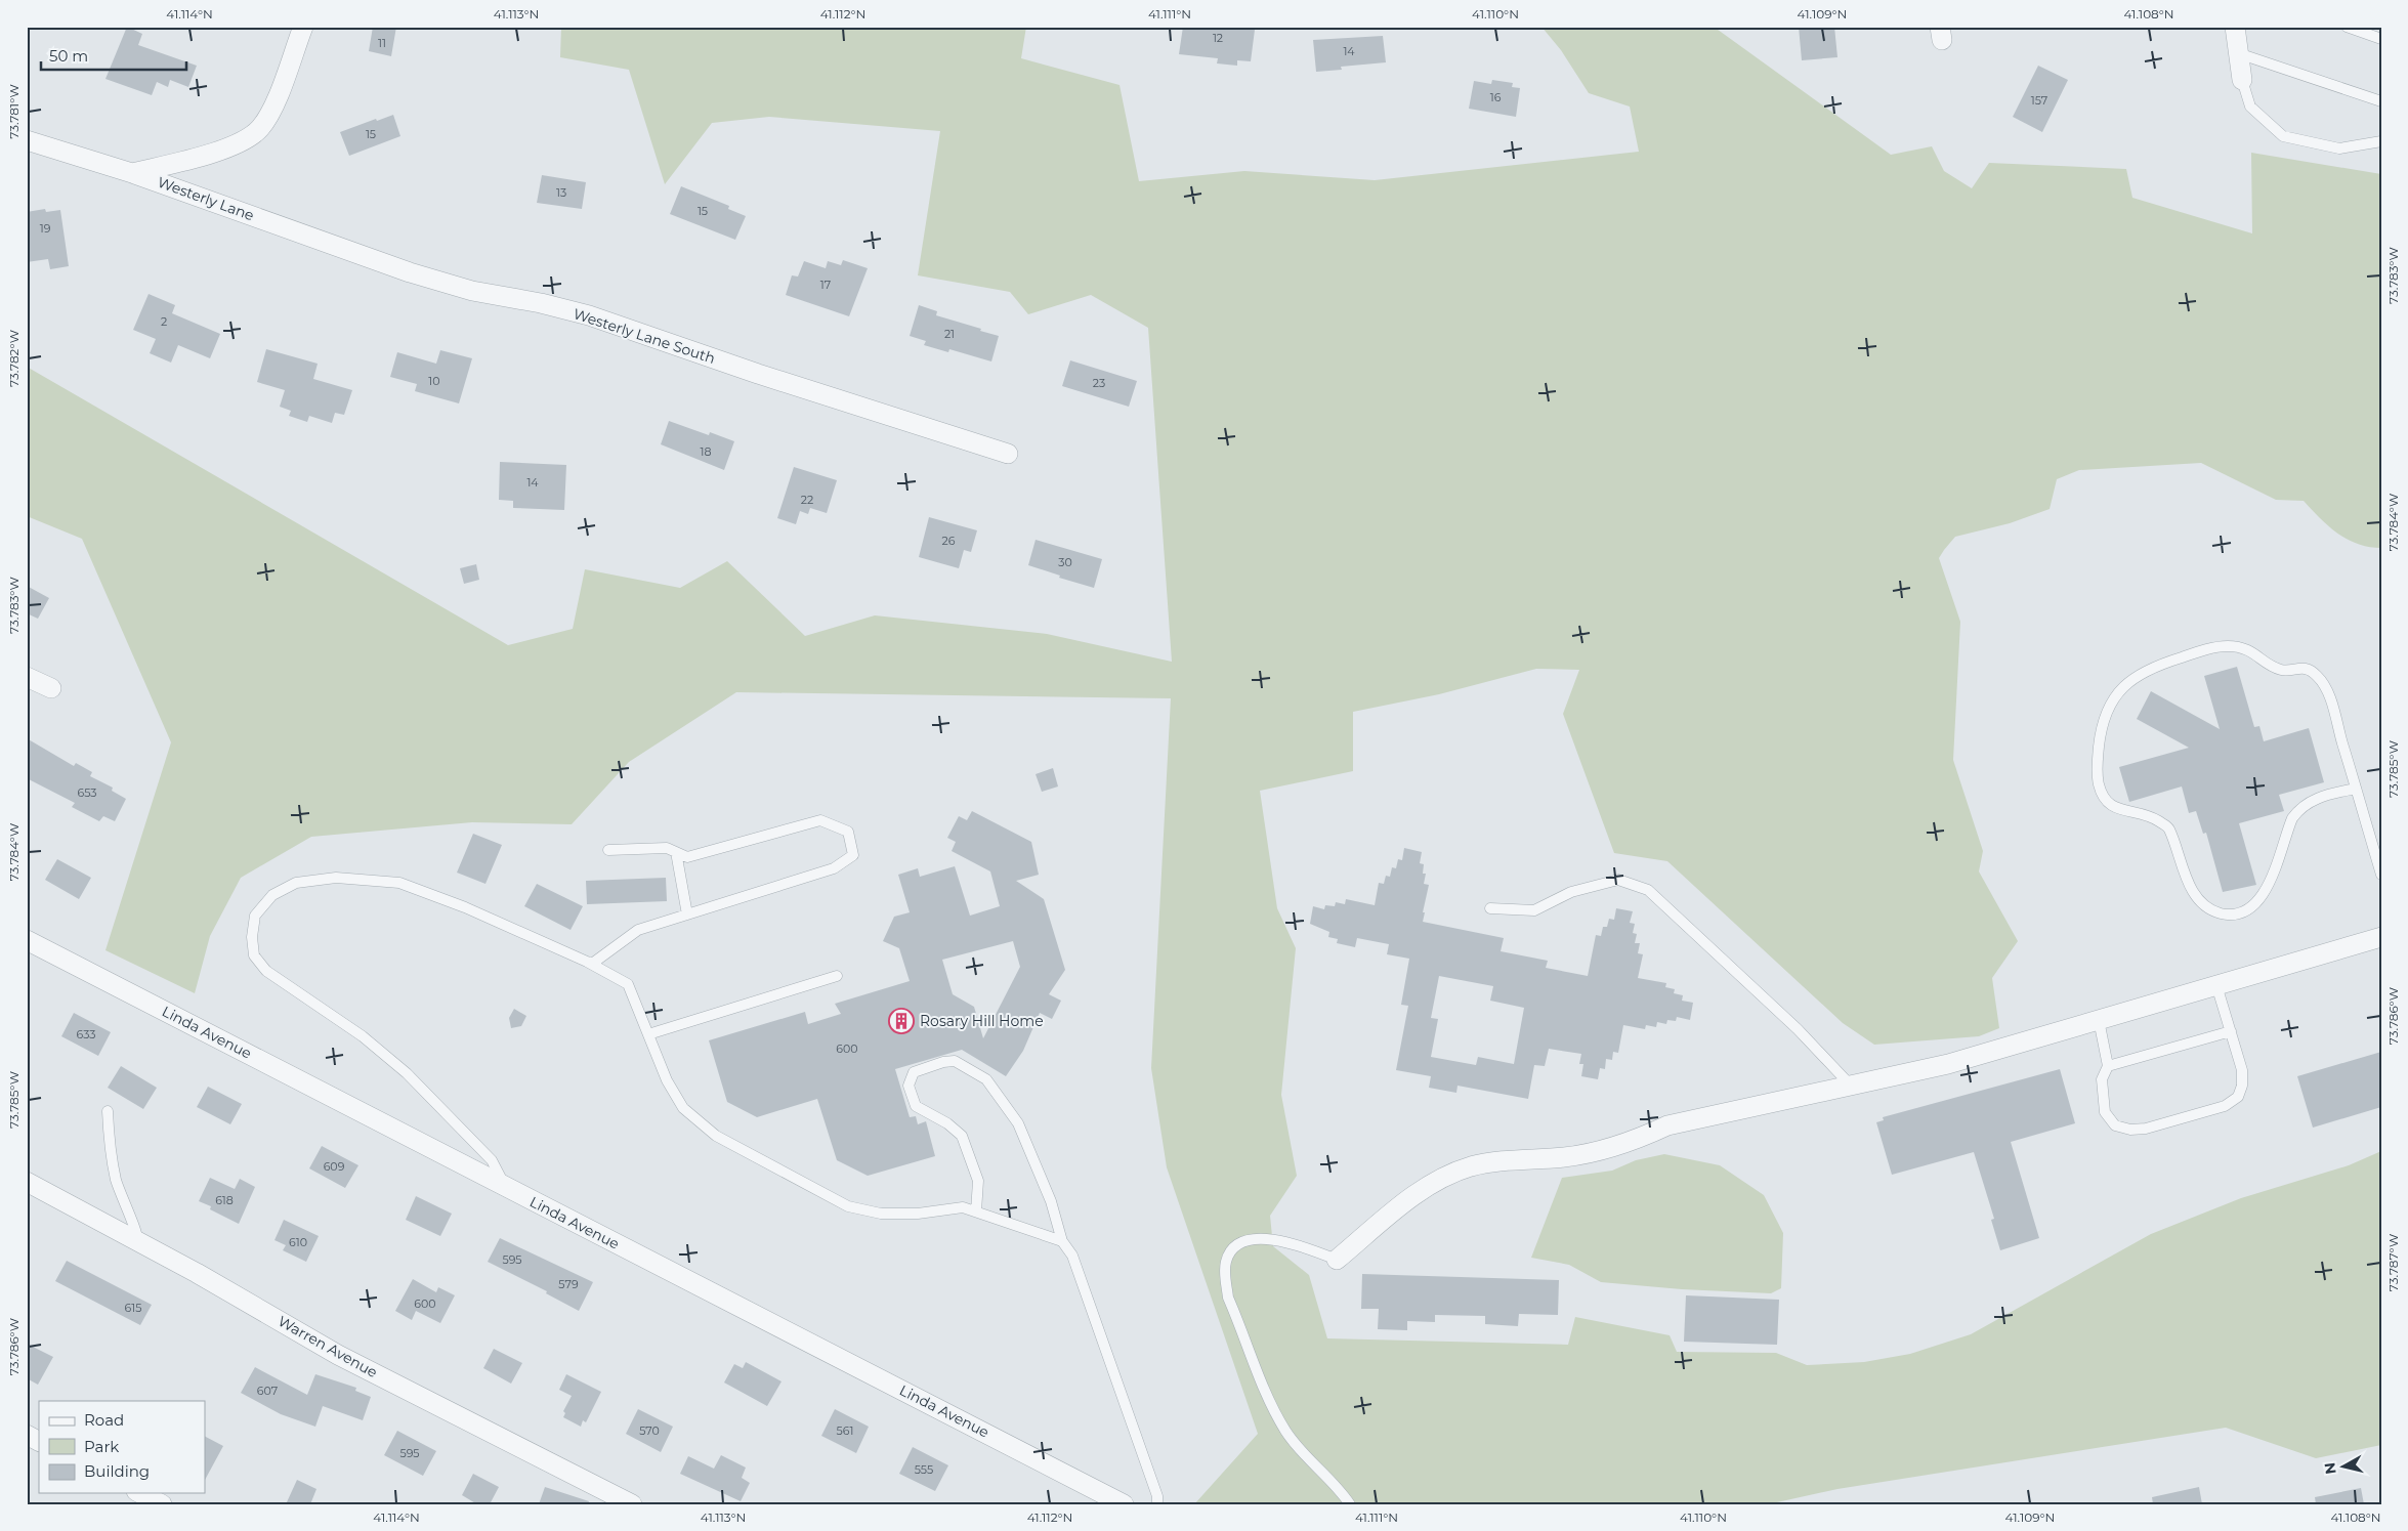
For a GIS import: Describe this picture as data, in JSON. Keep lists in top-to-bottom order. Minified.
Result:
{"streets":{"street":["Westerly Lane","Westerly Lane South","Linda Avenue","Warren Avenue"]},"crossings":[["Westerly Lane","Westerly Lane South"]],"places":{"building":["Rosary Hill Home"]},"house_numbers":["12","11","14","16","157","15","13","15","19","17","2","21","10","23","18","14","22","26","30","653","633","600","609","618","610","595","579","600","615","607","570","561","595","555"],"legend":["Road","Park","Building"],"scale_bar":"50 m","north":"left","coordinates":["41.114°N","41.113°N","41.112°N","41.111°N","41.110°N","41.109°N","41.108°N","73.781°W","73.783°W","73.782°W","73.784°W","73.785°W","73.786°W","73.787°W"]}
